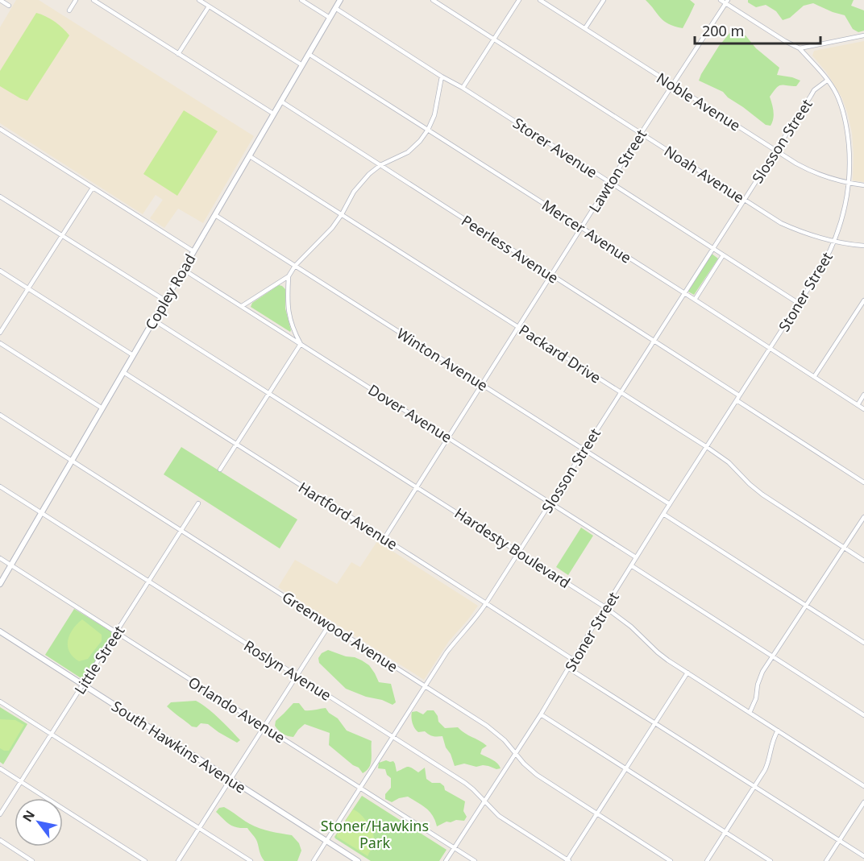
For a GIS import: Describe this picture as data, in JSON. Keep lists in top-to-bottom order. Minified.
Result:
{"streets":{"main road":["Copley Road","South Hawkins Avenue"],"street":["Noble Avenue","Slosson Street","Storer Avenue","Lawton Street","Noah Avenue","Mercer Avenue","Peerless Avenue","Stoner Street","Packard Drive","Winton Avenue","Dover Avenue","Hartford Avenue","Hardesty Boulevard","Greenwood Avenue","Little Street","Roslyn Avenue","Orlando Avenue"]},"crossings":[["Noble Avenue","Slosson Street"],["Noble Avenue","Lawton Street"],["Noble Avenue","Stoner Street"],["Slosson Street","Storer Avenue"],["Slosson Street","Noah Avenue"],["Slosson Street","Mercer Avenue"],["Slosson Street","Peerless Avenue"],["Slosson Street","Stoner Street"],["Slosson Street","Packard Drive"],["Slosson Street","Winton Avenue"],["Slosson Street","Dover Avenue"],["Slosson Street","Hartford Avenue"],["Slosson Street","Hardesty Boulevard"],["Slosson Street","Greenwood Avenue"],["Slosson Street","Roslyn Avenue"],["Slosson Street","Orlando Avenue"],["Slosson Street","South Hawkins Avenue"],["Storer Avenue","Lawton Street"],["Storer Avenue","Copley Road"],["Storer Avenue","Stoner Street"],["Lawton Street","Noah Avenue"],["Lawton Street","Mercer Avenue"],["Lawton Street","Peerless Avenue"],["Lawton Street","Stoner Street"],["Lawton Street","Packard Drive"],["Lawton Street","Winton Avenue"],["Lawton Street","Dover Avenue"],["Lawton Street","Hartford Avenue"],["Lawton Street","Hardesty Boulevard"],["Noah Avenue","Stoner Street"],["Mercer Avenue","Copley Road"],["Mercer Avenue","Stoner Street"],["Peerless Avenue","Copley Road"],["Peerless Avenue","Stoner Street"],["Copley Road","Packard Drive"],["Copley Road","Winton Avenue"],["Copley Road","Dover Avenue"],["Copley Road","Hartford Avenue"],["Copley Road","Hardesty Boulevard"],["Copley Road","Greenwood Avenue"],["Copley Road","Roslyn Avenue"],["Copley Road","Orlando Avenue"],["Stoner Street","Packard Drive"],["Stoner Street","Winton Avenue"],["Stoner Street","Dover Avenue"],["Stoner Street","Hartford Avenue"],["Stoner Street","Hardesty Boulevard"],["Stoner Street","Greenwood Avenue"],["Stoner Street","Roslyn Avenue"],["Stoner Street","Orlando Avenue"],["Greenwood Avenue","Little Street"],["Little Street","Roslyn Avenue"],["Little Street","Orlando Avenue"],["Little Street","South Hawkins Avenue"]],"parks":["Stoner/Hawkins Park"],"scale_bar":"200 m","north":"top left"}
